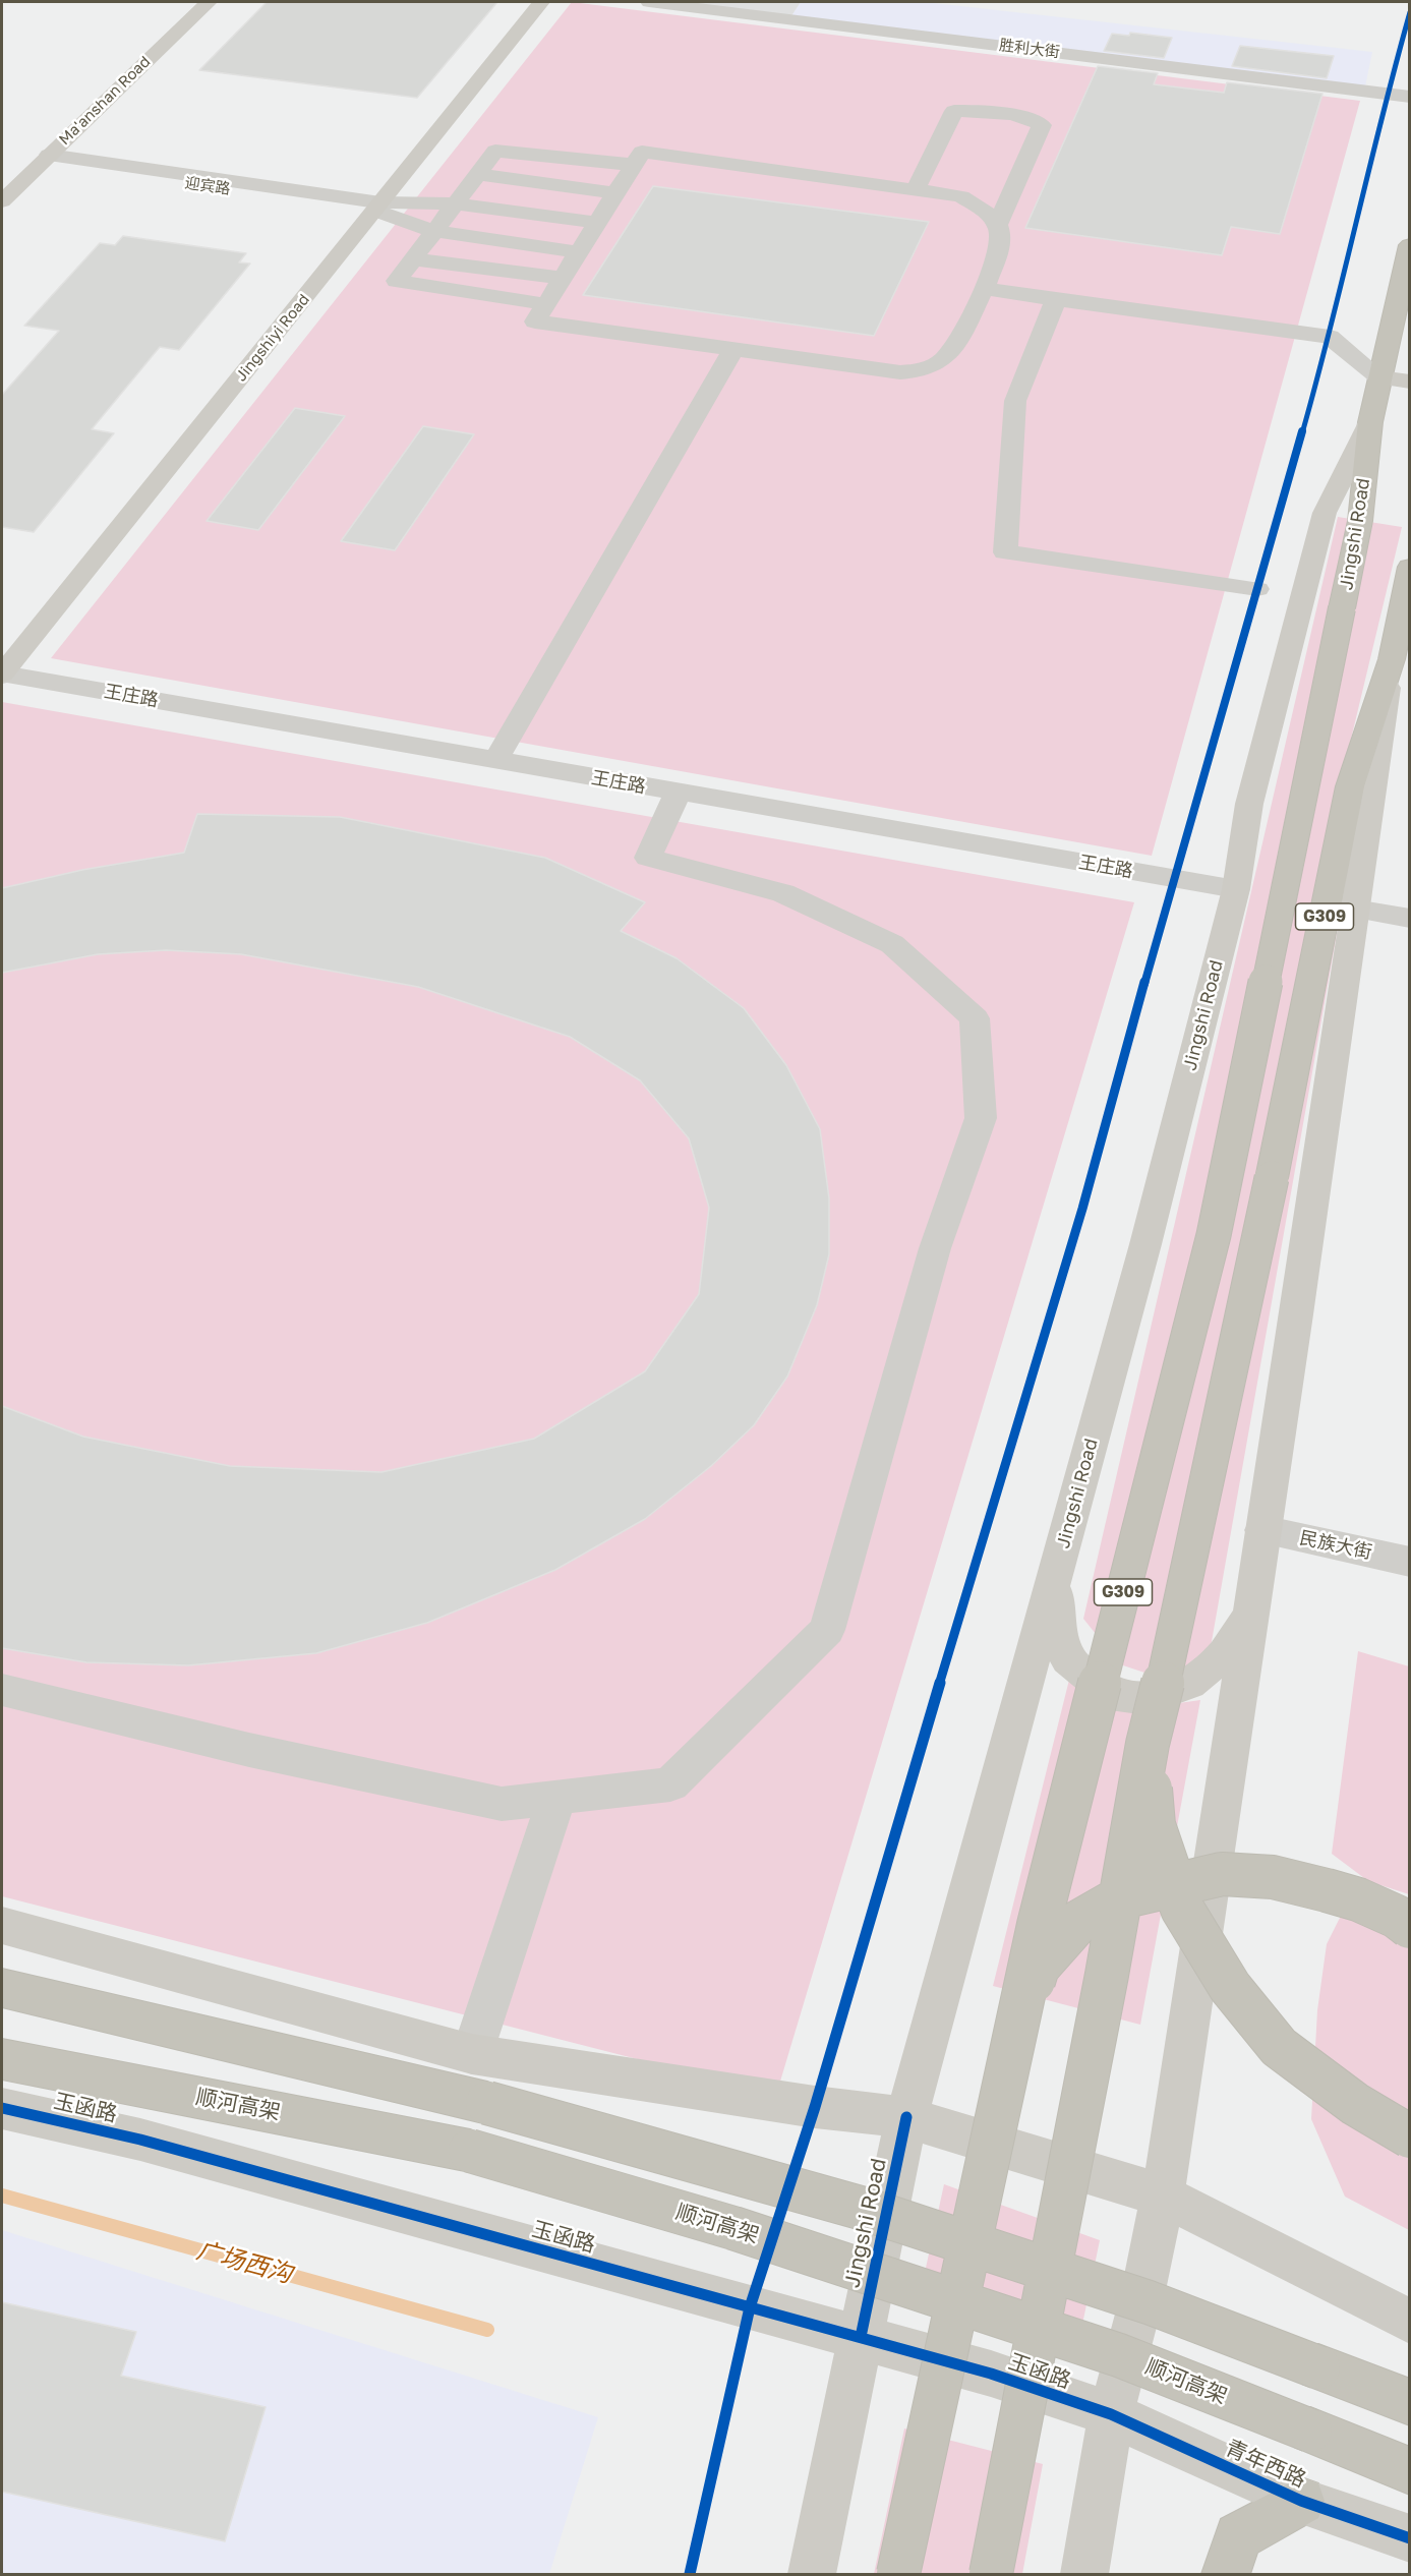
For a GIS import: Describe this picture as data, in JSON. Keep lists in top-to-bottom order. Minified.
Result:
{"streets":{"highway":["Jingshi Road","G309","顺河高架"],"main road":["Ma'anshan Road","Jingshiyi Road","玉函路","青年西路"],"street":["胜利大街","迎宾路","王庄路","民族大街"]},"crossings":[["Ma'anshan Road","迎宾路"],["迎宾路","Jingshiyi Road"],["Jingshiyi Road","王庄路"],["Jingshi Road","王庄路"],["Jingshi Road","玉函路"],["玉函路","青年西路"]],"water":["广场西沟"]}
